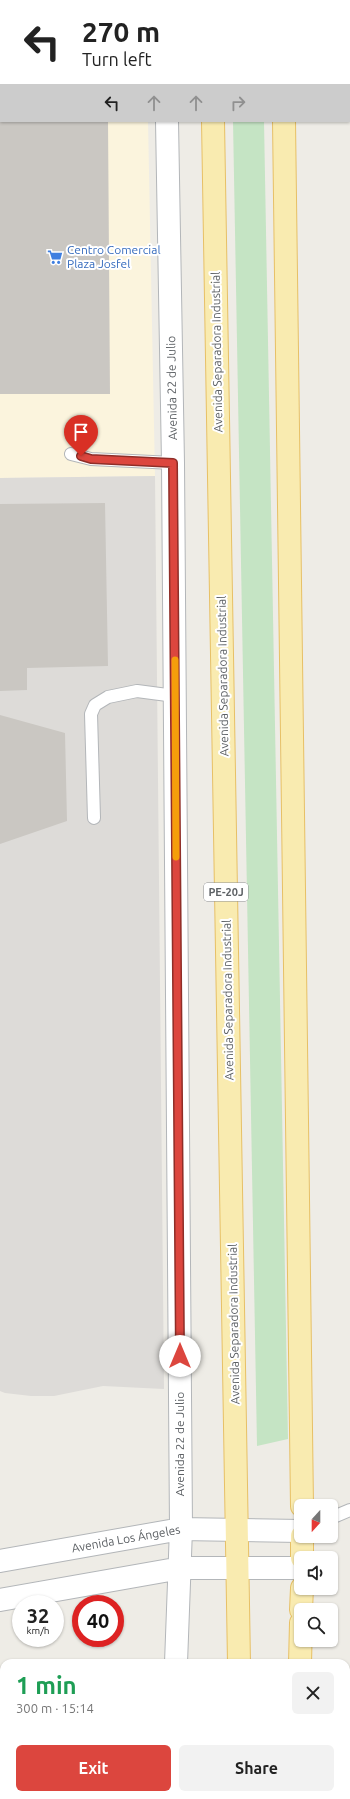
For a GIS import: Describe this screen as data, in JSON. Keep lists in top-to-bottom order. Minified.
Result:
{"streets":{"main road":["Avenida Separadora Industrial","PE-20J"],"street":["Avenida 22 de Julio","Avenida Los Ángeles"]},"crossings":[["Avenida Separadora Industrial","Avenida Los Ángeles"],["Avenida 22 de Julio","Avenida Los Ángeles"]],"places":{"supermarket":["Centro Comercial Plaza Josfel"]},"north":"bottom","page":{"turn":["270 m","Turn left"],"speed":"32 km/h","limit":"40","heading":["1 min","300 m · 15:14"],"buttons":["Exit","Share"]}}
